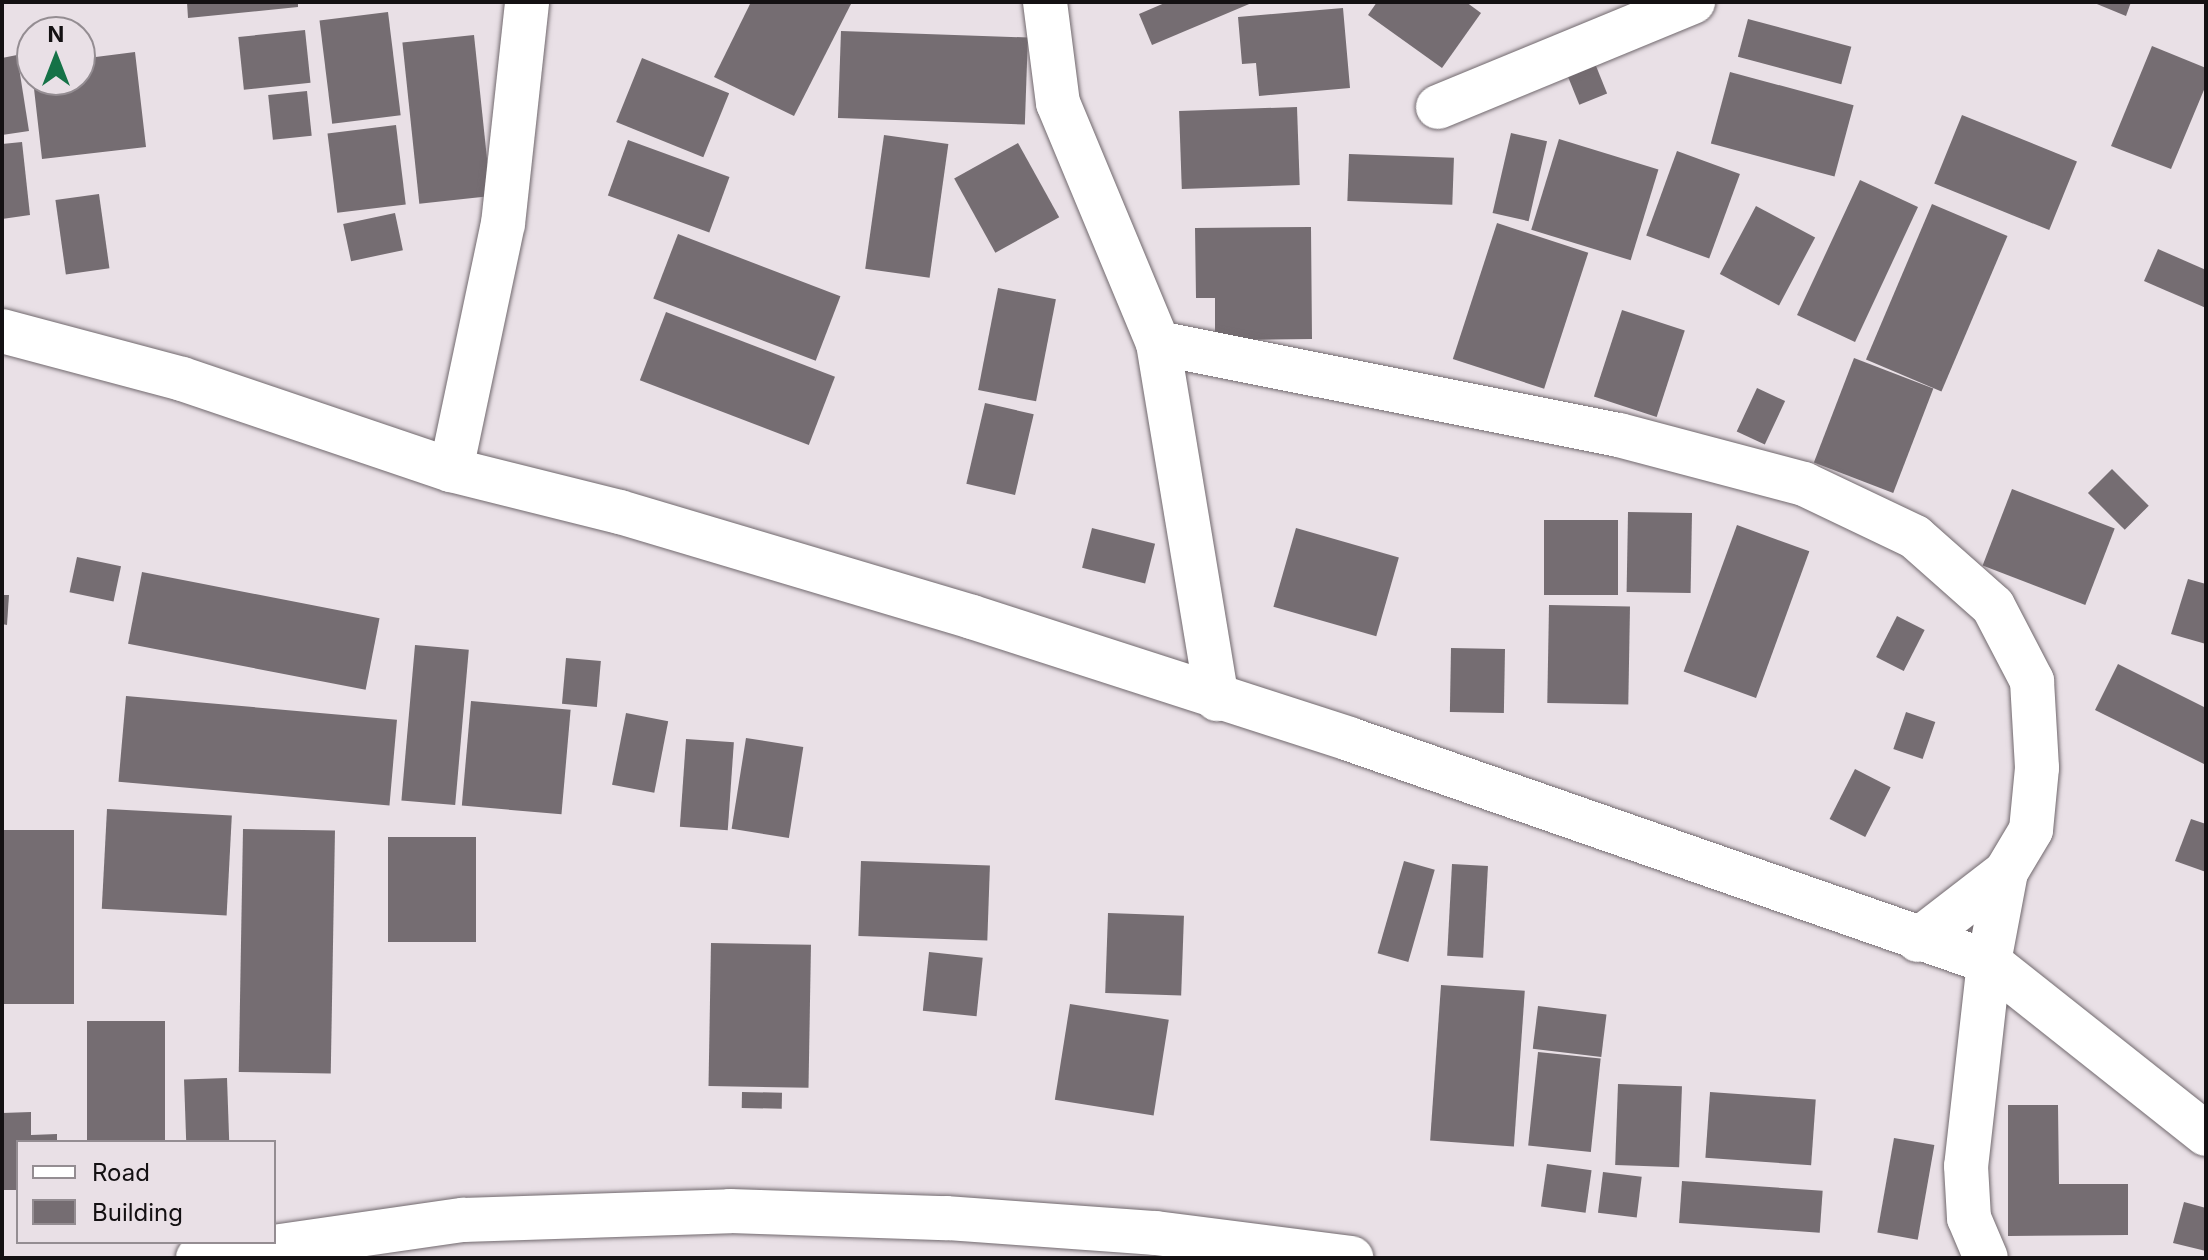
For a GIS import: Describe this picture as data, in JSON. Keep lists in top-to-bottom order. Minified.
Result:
{"legend":["Road","Building"],"north":"top"}
